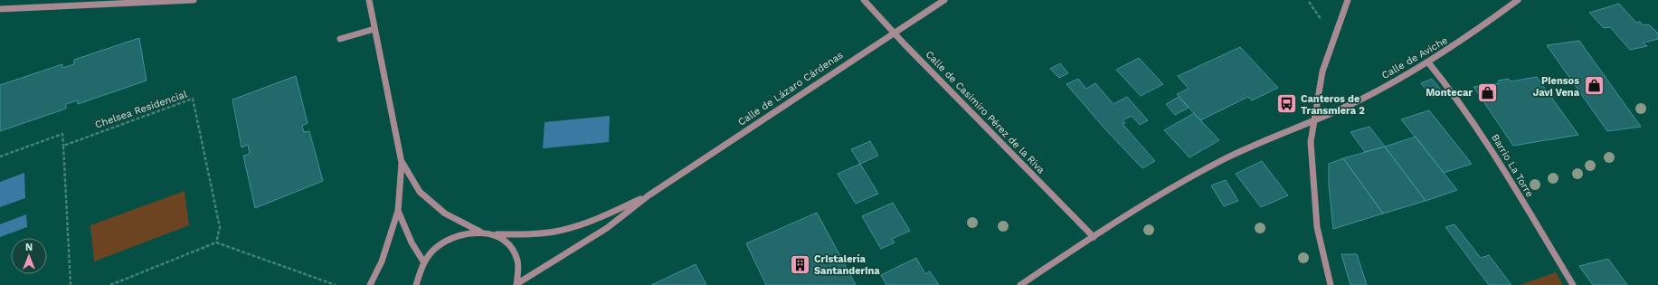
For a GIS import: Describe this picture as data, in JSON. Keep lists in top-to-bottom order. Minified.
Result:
{"streets":{"street":["Calle de Aviche","Calle de Lázaro Cárdenas","Calle de Casimiro Pérez de la Riva","Barrio La Torre"],"path":["Chelsea Residencial"]},"crossings":[["Calle de Aviche","Calle de Casimiro Pérez de la Riva"],["Calle de Aviche","Barrio La Torre"],["Calle de Lázaro Cárdenas","Calle de Casimiro Pérez de la Riva"]],"places":{"shop":["Piensos Javi Vena","Montecar"],"bus stop":["Canteros de Transmiera 2"],"building":["Cristalería Santanderina"]},"north":"top"}
